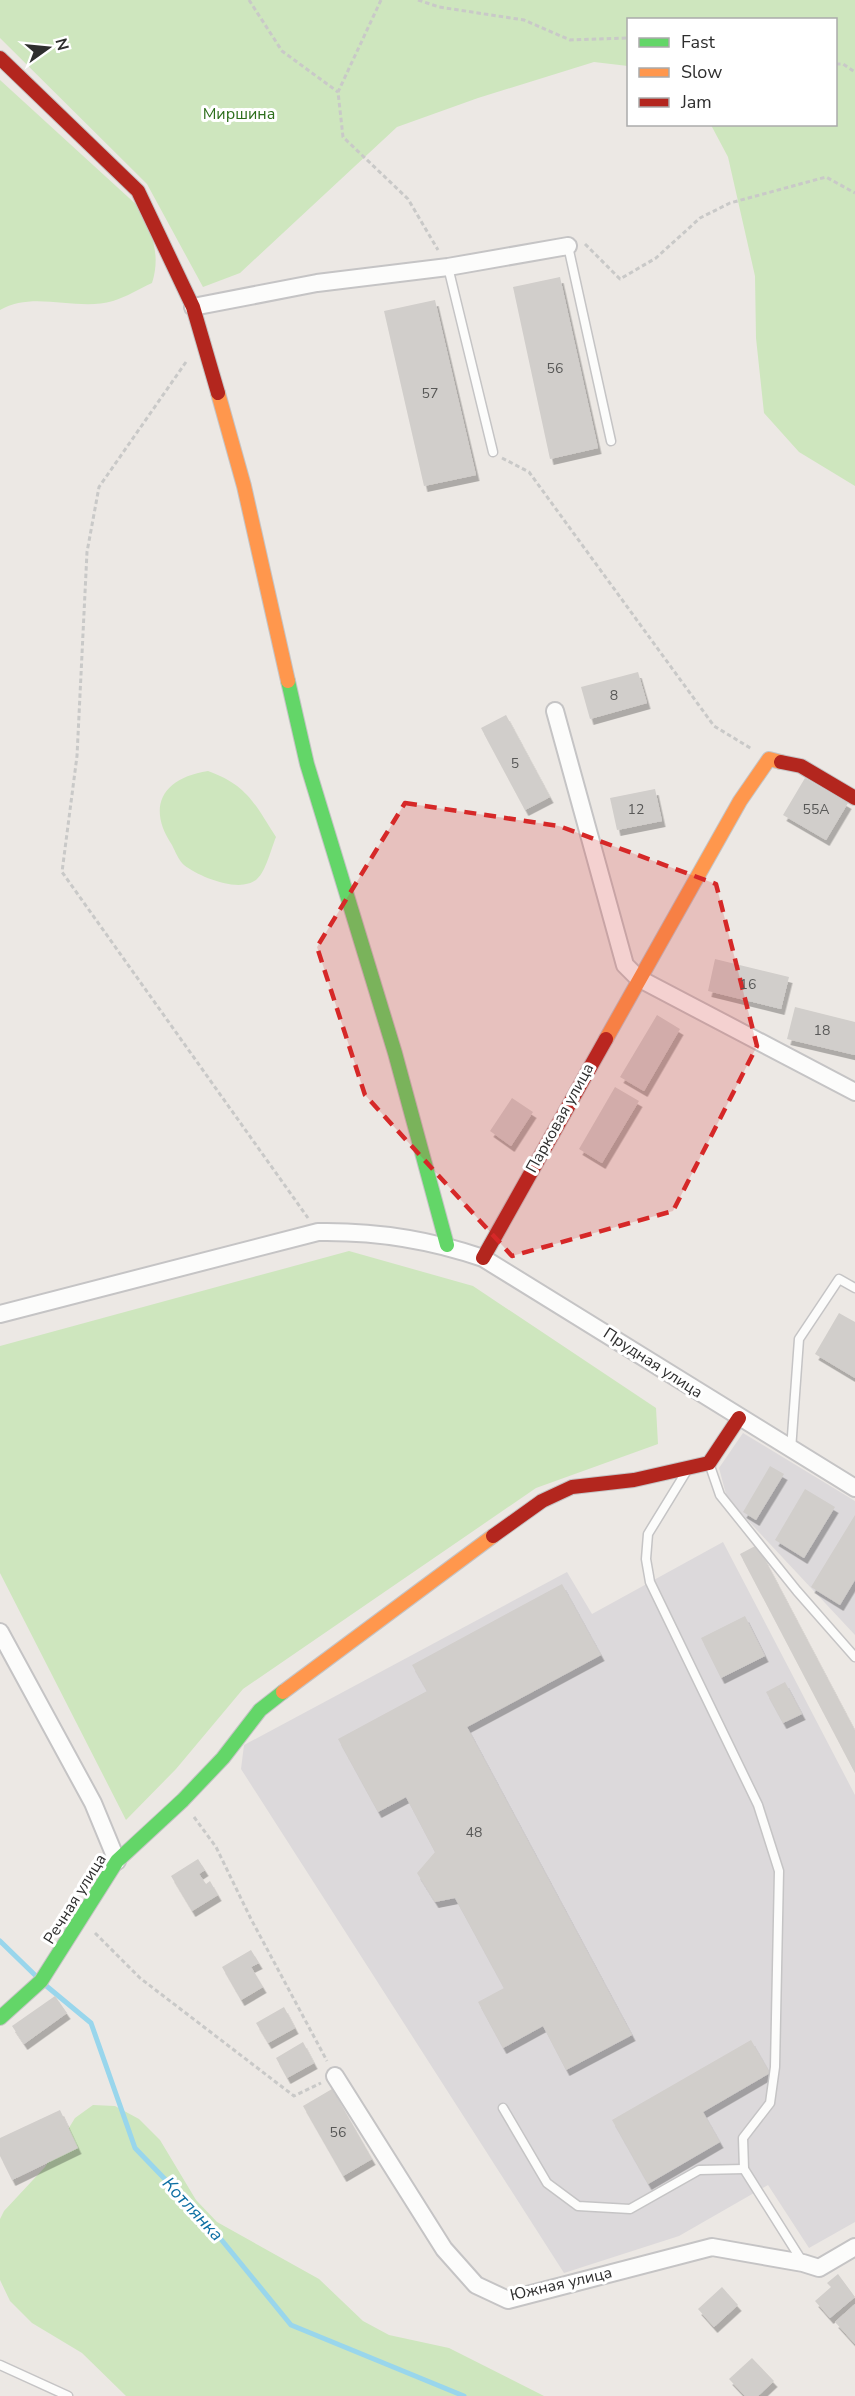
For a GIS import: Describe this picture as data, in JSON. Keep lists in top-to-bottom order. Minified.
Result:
{"streets":{"street":["Парковая улица","Прудная улица","Речная улица","Южная улица"]},"crossings":[["Парковая улица","Прудная улица"]],"water":["Котлянка"],"parks":["Миршина"],"house_numbers":["56","57","8","5","12","55А","16","18","48","56"],"legend":["Fast","Slow","Jam"],"north":"right"}
